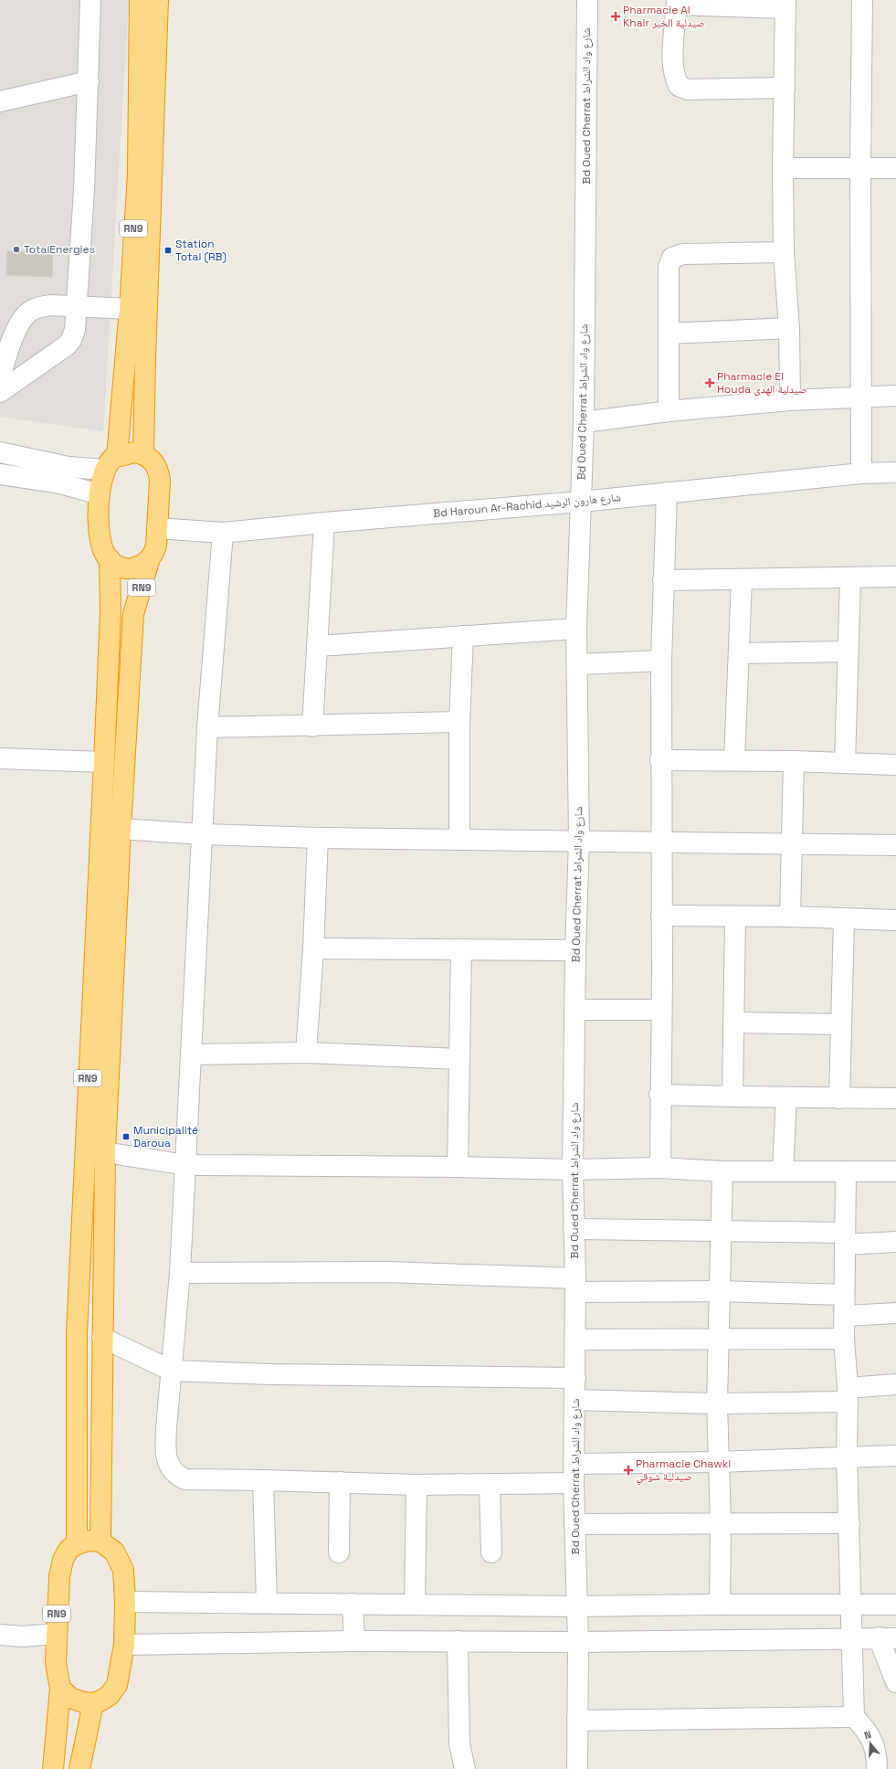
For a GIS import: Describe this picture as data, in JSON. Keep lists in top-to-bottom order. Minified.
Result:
{"streets":{"highway":["RN9"],"street":["Bd Oued Cherrat شارع واد الشراط","Bd Haroun Ar-Rachid شارع هارون الرشيد"]},"crossings":[["Bd Oued Cherrat شارع واد الشراط","Bd Haroun Ar-Rachid شارع هارون الرشيد"],["RN9","Bd Haroun Ar-Rachid شارع هارون الرشيد"]],"places":{"health":["Pharmacie Al Khair صيدلية الخير","Pharmacie El Houda صيدلية الهدى","Pharmacie Chawki صيدلية شوقي"],"other":["TotalEnergies"],"transit":["Station Total (RB)","Municipalité Daroua"]},"north":"top"}
